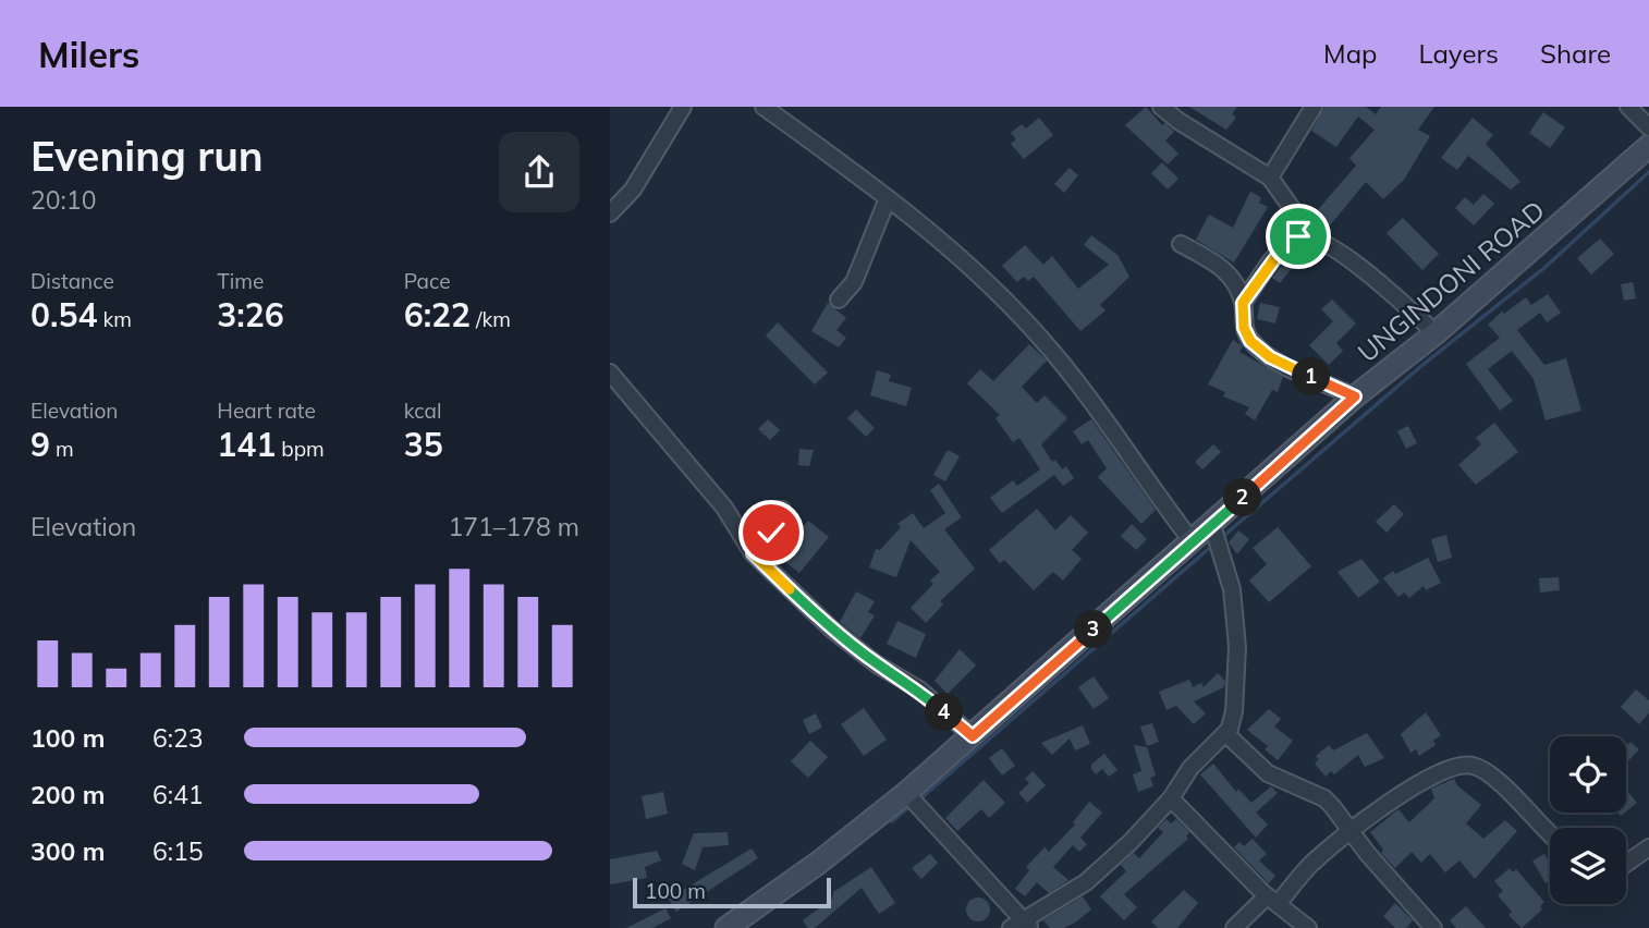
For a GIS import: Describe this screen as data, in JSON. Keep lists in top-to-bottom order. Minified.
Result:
{"streets":{"main road":["UNGINDONI ROAD"]},"scale_bar":"100 m","page":{"header":"Milers","nav":["Map","Layers","Share"],"heading":["Evening run","20:10"],"stats":[["Distance","0.54 km"],["Time","3:26"],["Pace","6:22 /km"],["Elevation","9 m"],["Heart rate","141 bpm"],["kcal","35"]],"pins":["1","2","3","4"],"chart":["Elevation","171–178 m"],"list":[{"name":"100 m","note":"6:23"},{"name":"200 m","note":"6:41"},{"name":"300 m","note":"6:15"}],"scale":"100 m"}}
